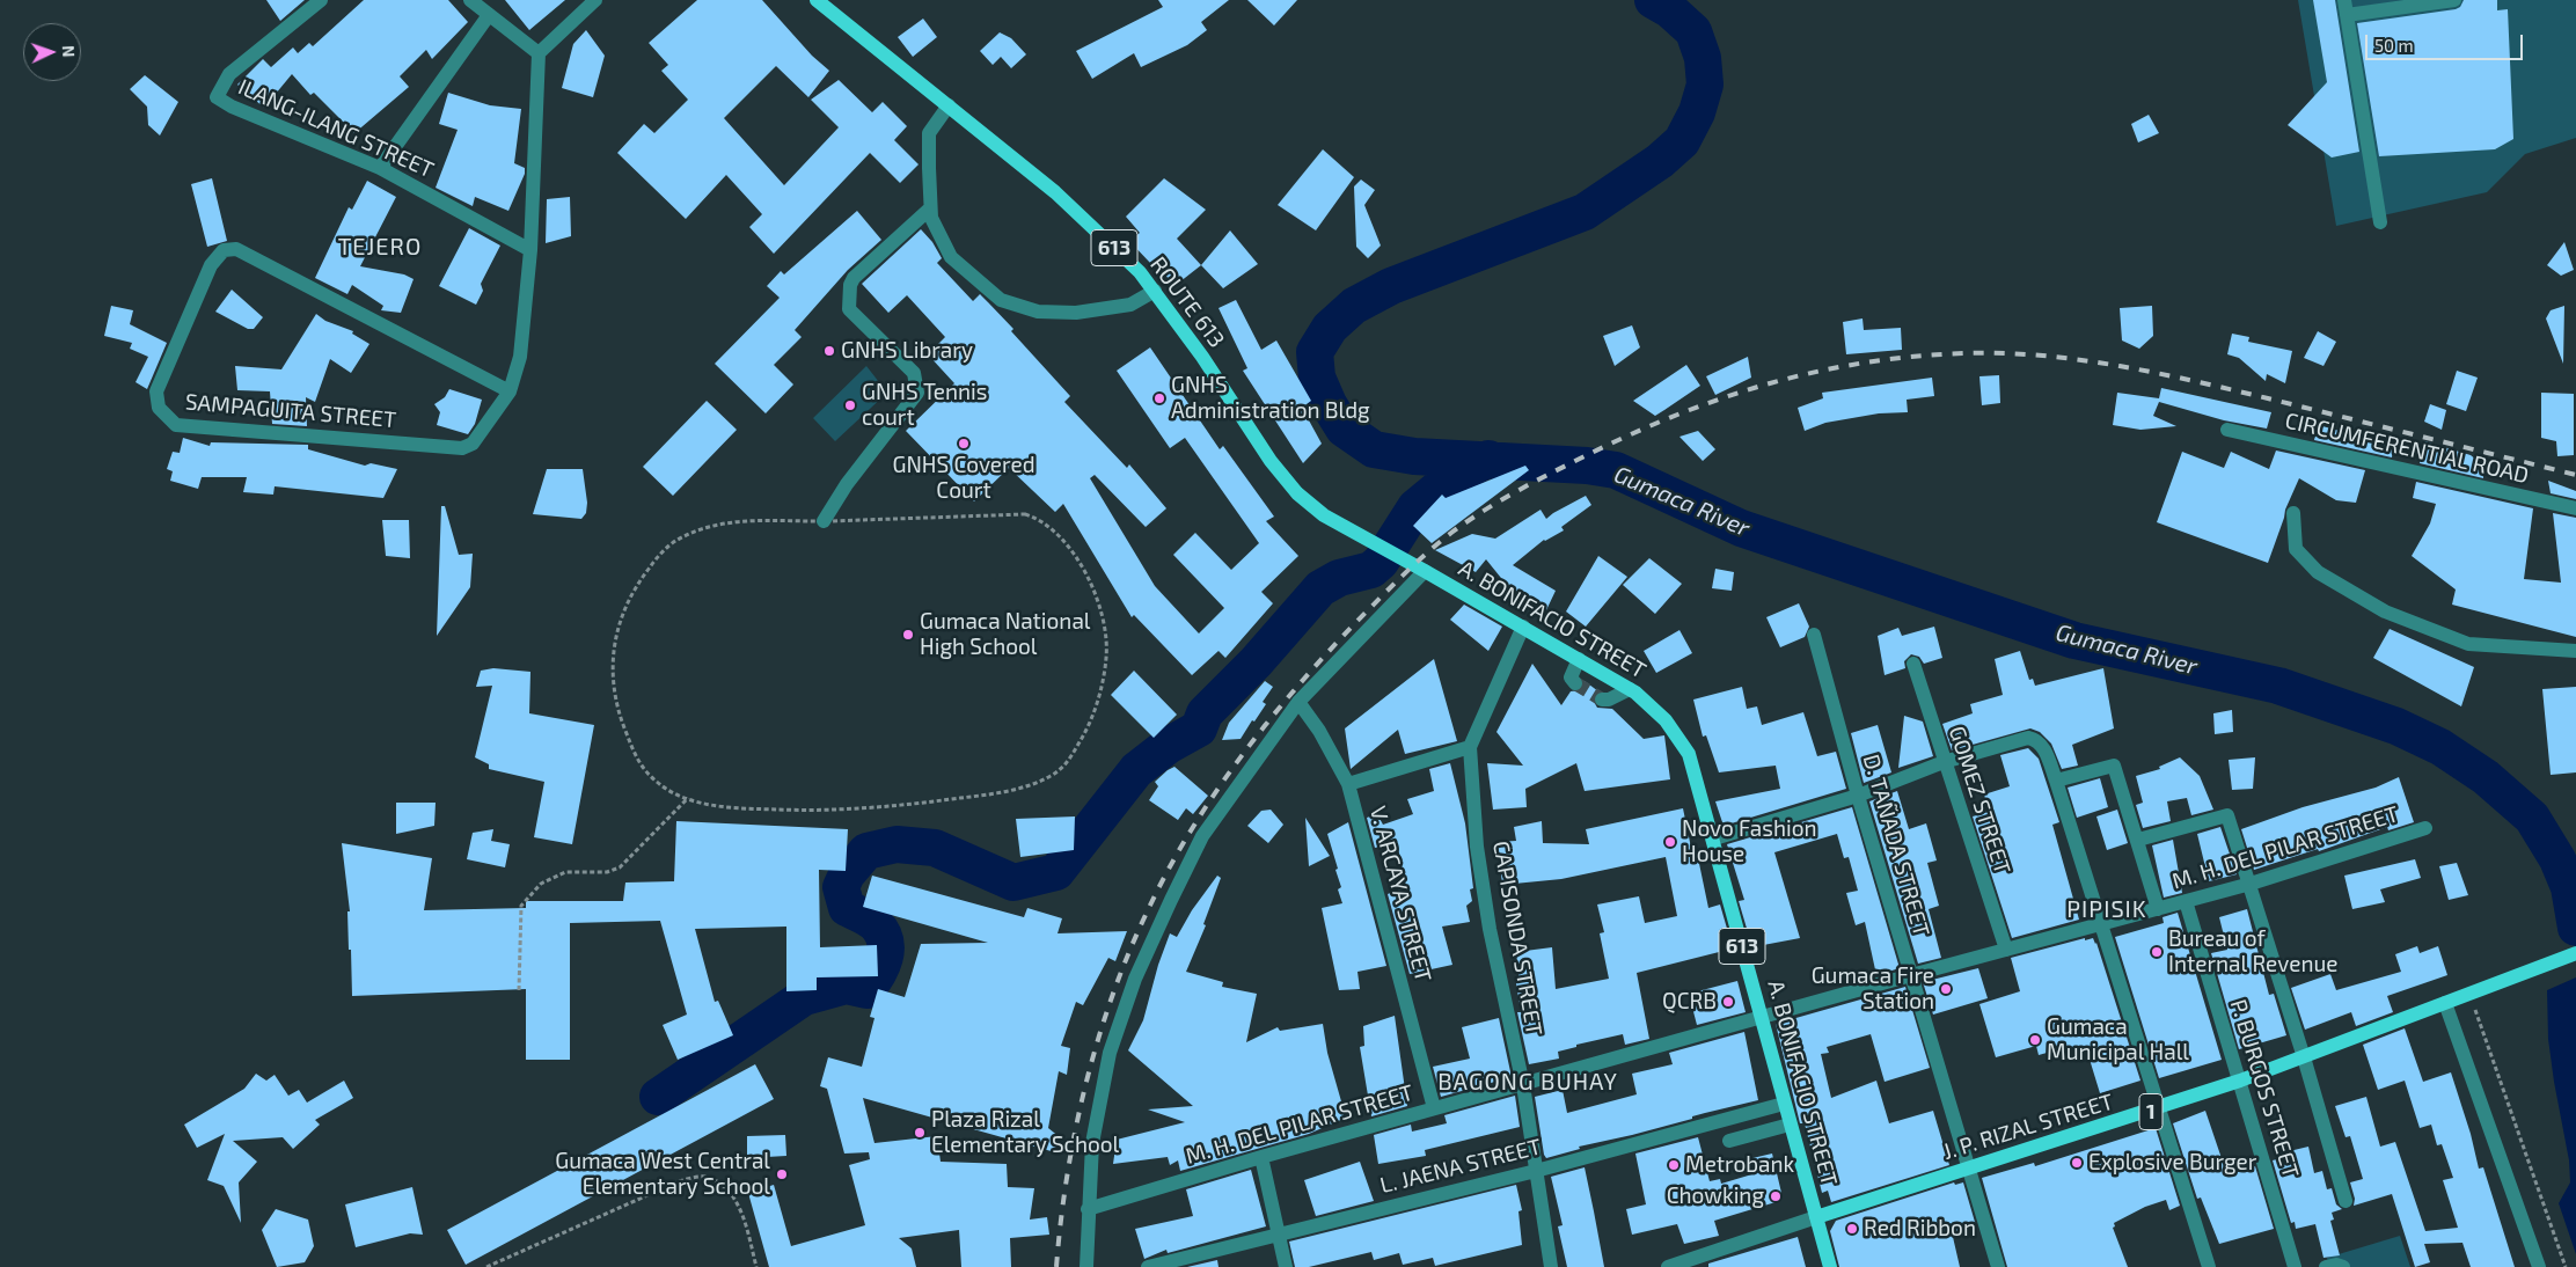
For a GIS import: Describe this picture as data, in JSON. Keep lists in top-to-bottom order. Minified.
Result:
{"streets":{"main road":["613","ROUTE 613","A. BONIFACIO STREET","1","J. P. RIZAL STREET"],"street":["ILANG-ILANG STREET","SAMPAGUITA STREET","CIRCUMFERENTIAL ROAD","GOMEZ STREET","D. TAÑADA STREET","M. H. DEL PILAR STREET","V. ARCAYA STREET","CAPISONDA STREET","P. BURGOS STREET","L. JAENA STREET"]},"crossings":[["ILANG-ILANG STREET","SAMPAGUITA STREET"],["ROUTE 613","A. BONIFACIO STREET"],["A. BONIFACIO STREET","M. H. DEL PILAR STREET"],["A. BONIFACIO STREET","CAPISONDA STREET"],["A. BONIFACIO STREET","J. P. RIZAL STREET"],["A. BONIFACIO STREET","L. JAENA STREET"],["GOMEZ STREET","M. H. DEL PILAR STREET"],["D. TAÑADA STREET","M. H. DEL PILAR STREET"],["D. TAÑADA STREET","J. P. RIZAL STREET"],["M. H. DEL PILAR STREET","V. ARCAYA STREET"],["M. H. DEL PILAR STREET","CAPISONDA STREET"],["M. H. DEL PILAR STREET","P. BURGOS STREET"],["CAPISONDA STREET","L. JAENA STREET"],["P. BURGOS STREET","J. P. RIZAL STREET"]],"districts":["TEJERO","PIPISIK","BAGONG BUHAY"],"water":["Gumaca River"],"places":["GNHS Library","GNHS Administration Bldg","GNHS Tennis court","GNHS Covered Court","Gumaca National High School","Novo Fashion House","Bureau of Internal Revenue","Gumaca Fire Station","QCRB","Gumaca Municipal Hall","Plaza Rizal Elementary School","Explosive Burger","Metrobank","Gumaca West Central Elementary School","Chowking","Red Ribbon"],"scale_bar":"50 m","north":"right"}
